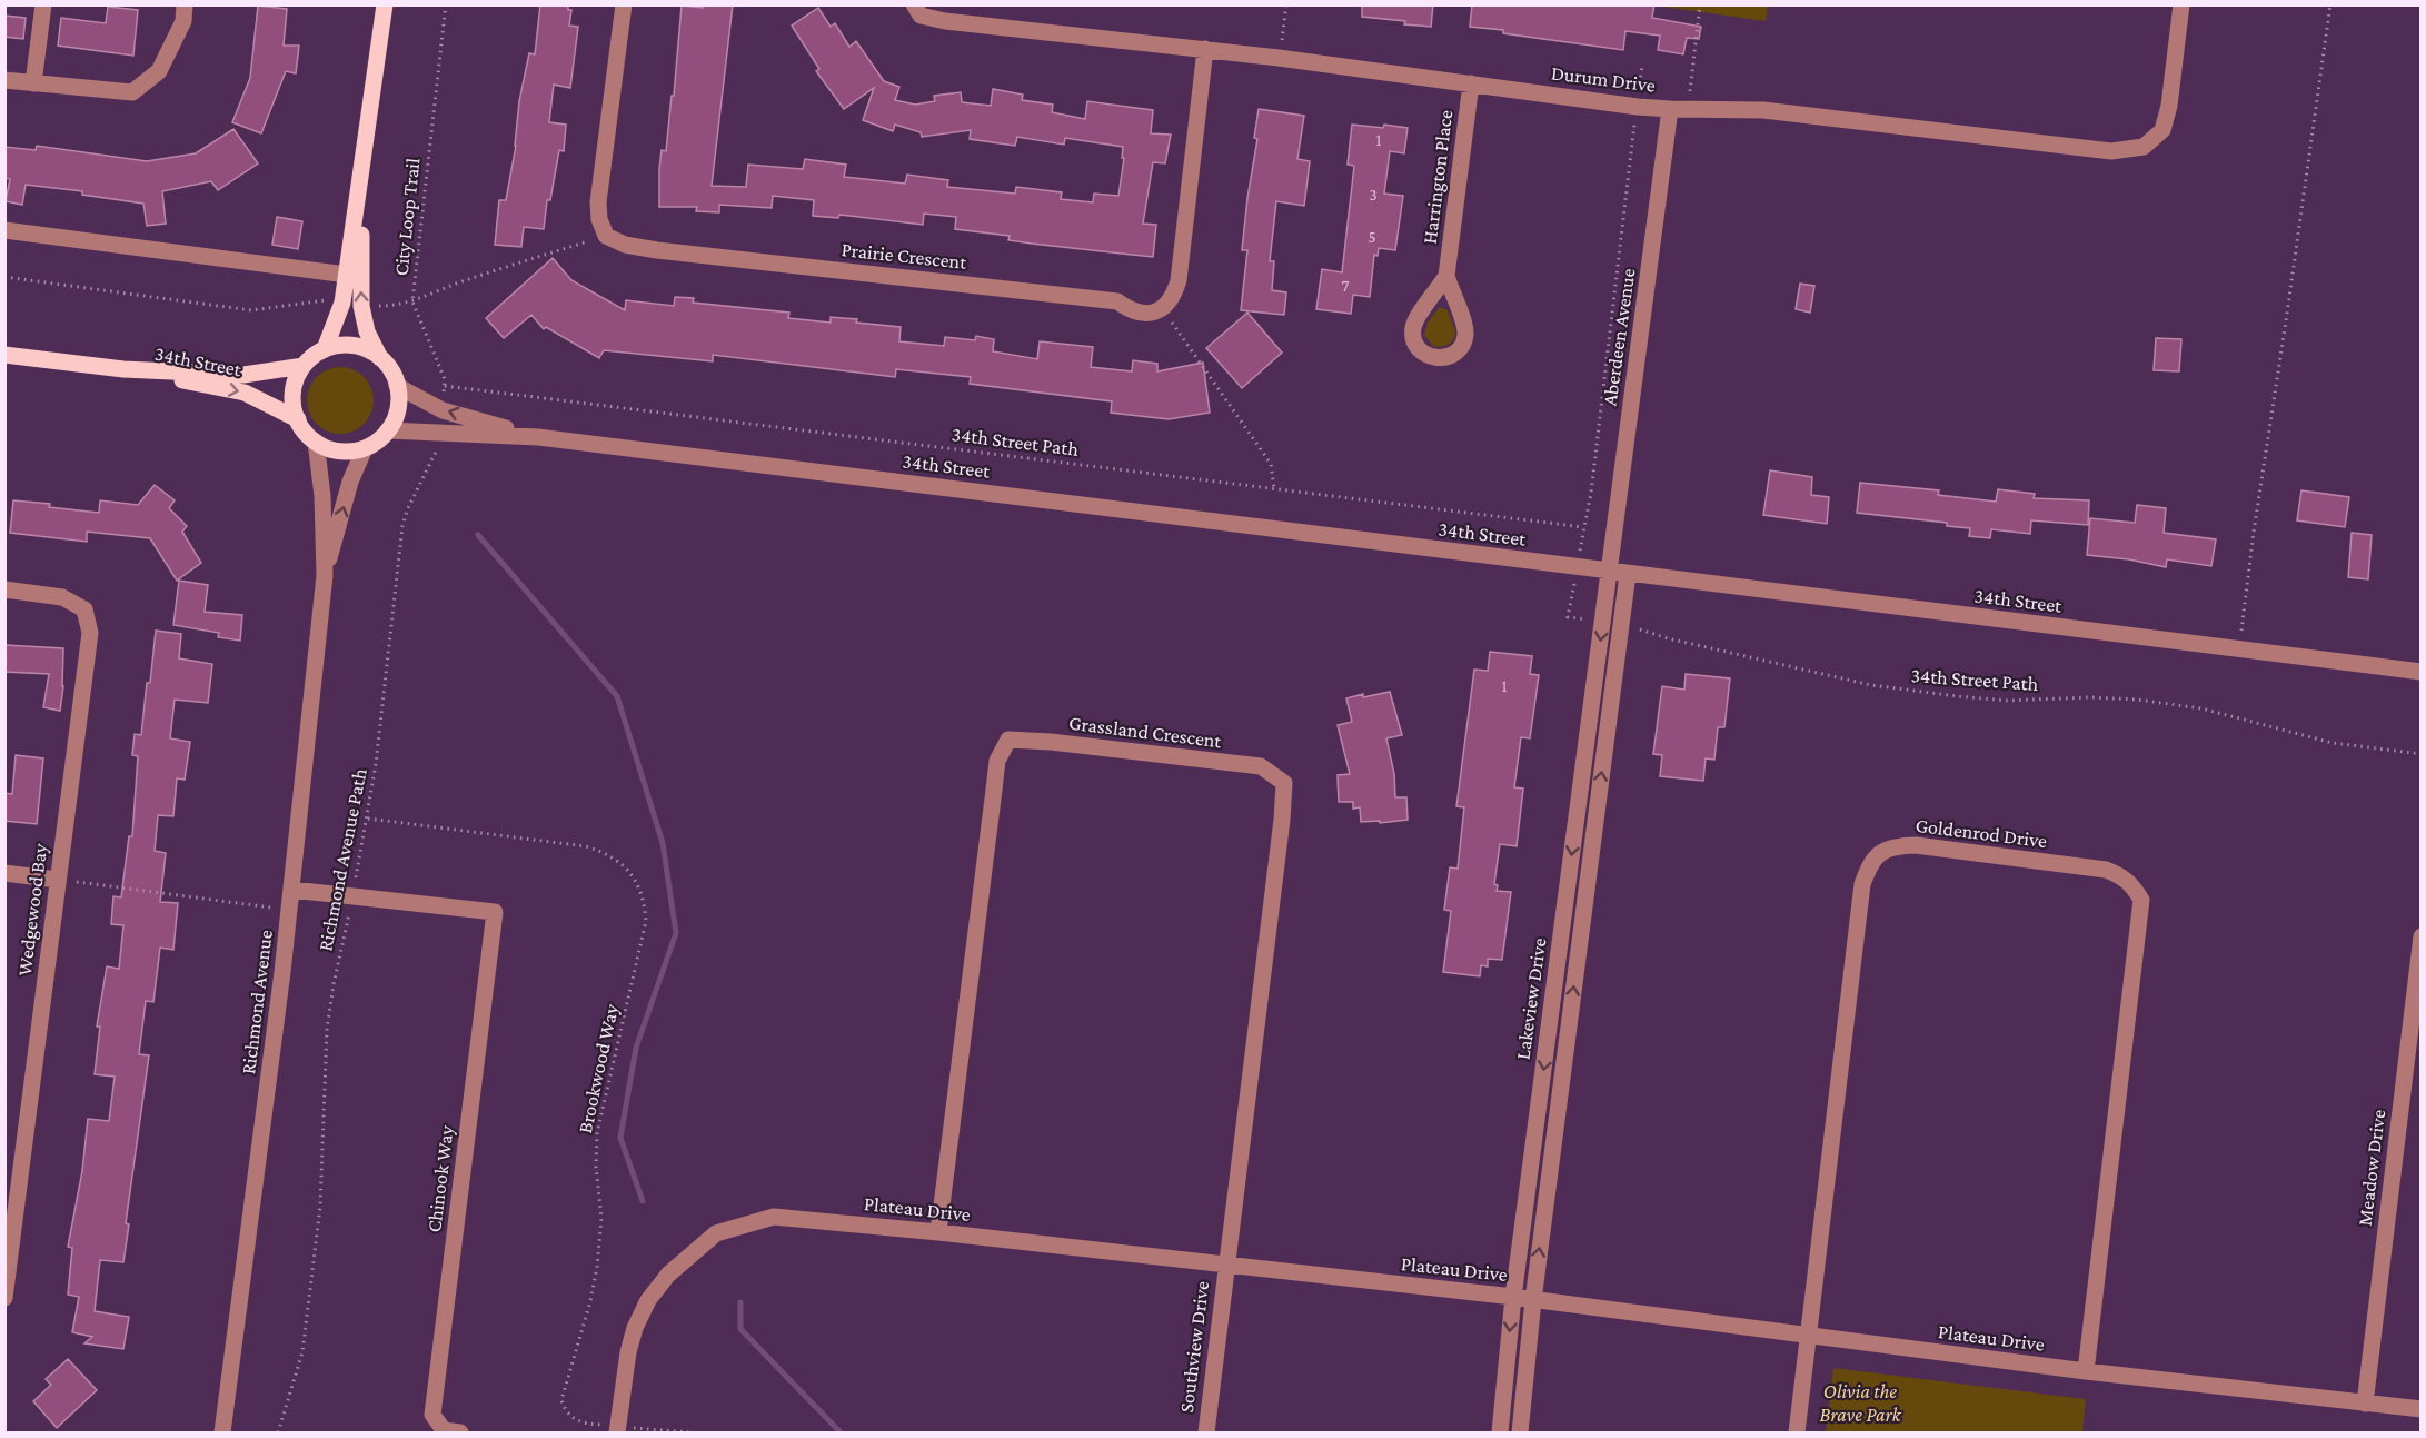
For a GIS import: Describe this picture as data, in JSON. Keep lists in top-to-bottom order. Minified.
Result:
{"streets":{"main road":["34th Street"],"street":["Durum Drive","Harrington Place","Prairie Crescent","Aberdeen Avenue","Grassland Crescent","Goldenrod Drive","Wedgewood Bay","Lakeview Drive","Richmond Avenue","Meadow Drive","Chinook Way","Plateau Drive","Southview Drive"],"path":["City Loop Trail","34th Street Path","Richmond Avenue Path","Brookwood Way"]},"crossings":[["Durum Drive","Harrington Place"],["Durum Drive","Prairie Crescent"],["Durum Drive","Aberdeen Avenue"],["Aberdeen Avenue","34th Street"],["Aberdeen Avenue","Lakeview Drive"],["34th Street","Richmond Avenue Path"],["34th Street","Lakeview Drive"],["34th Street","Richmond Avenue"],["34th Street Path","Lakeview Drive"],["Grassland Crescent","Plateau Drive"],["Grassland Crescent","Southview Drive"],["Goldenrod Drive","Plateau Drive"],["Richmond Avenue Path","Brookwood Way"],["Richmond Avenue Path","Chinook Way"],["Lakeview Drive","Plateau Drive"],["Brookwood Way","Plateau Drive"],["Meadow Drive","Plateau Drive"],["Plateau Drive","Southview Drive"]],"parks":["Olivia the Brave Park"],"house_numbers":["1","3","5","7","1"]}
